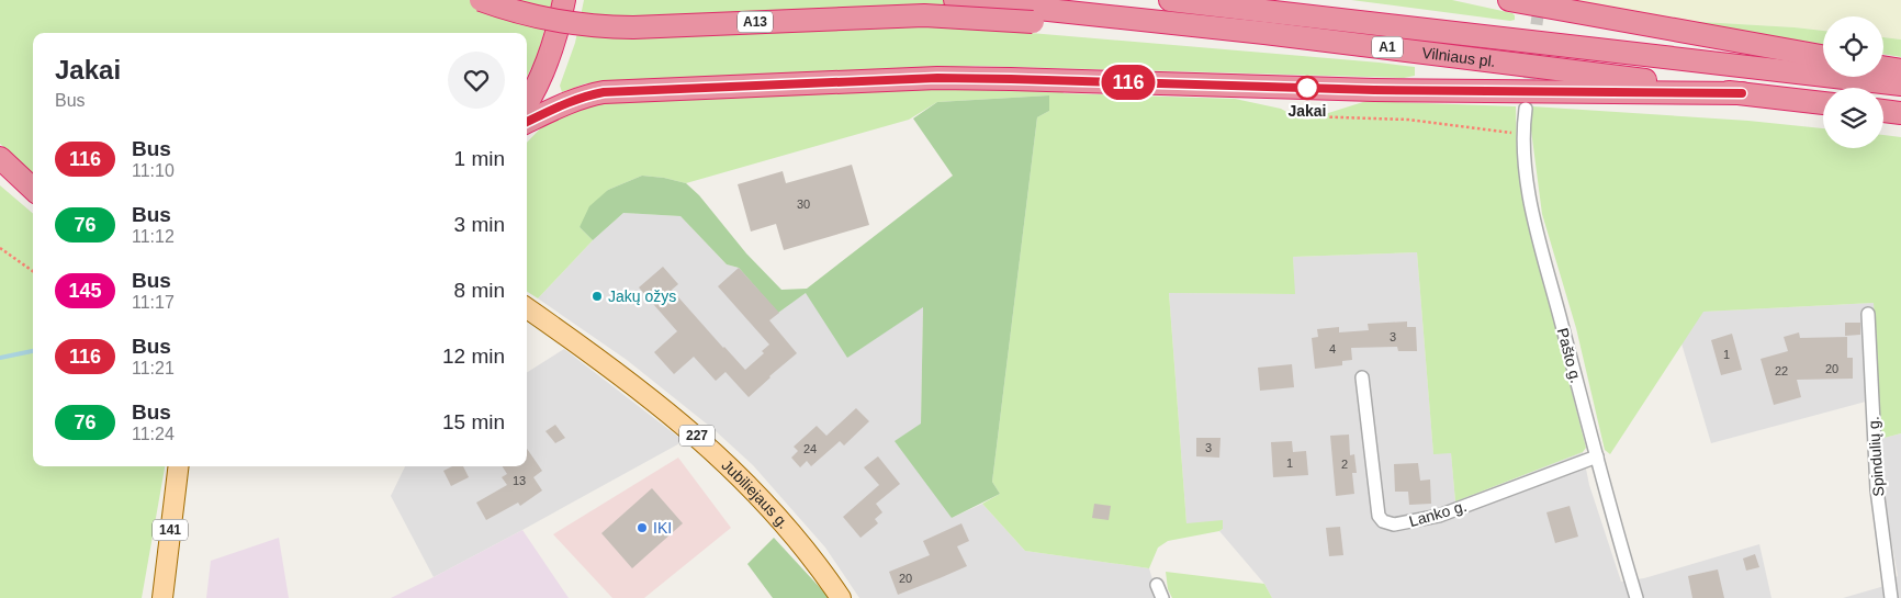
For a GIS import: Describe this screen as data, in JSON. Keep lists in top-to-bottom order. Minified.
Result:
{"streets":{"highway":["A13","A1","Vilniaus pl."],"main road":["227","Jubiliejaus g.","141"],"street":["Pašto g.","Spindulių g.","Lanko g."]},"crossings":[["A13","Vilniaus pl."],["Pašto g.","Lanko g."]],"places":["Jakai","Jakų ožys","IKI"],"lines":["bus line 116"],"house_numbers":["30","3","4","1","20","22","3","24","1","2","13","20"],"page":{"on_map":"116","heading":["Jakai","Bus"],"list":[{"mark":"116","name":"Bus","note":"11:10","value":"1 min"},{"mark":"76","name":"Bus","note":"11:12","value":"3 min"},{"mark":"145","name":"Bus","note":"11:17","value":"8 min"},{"mark":"116","name":"Bus","note":"11:21","value":"12 min"},{"mark":"76","name":"Bus","note":"11:24","value":"15 min"}]}}
